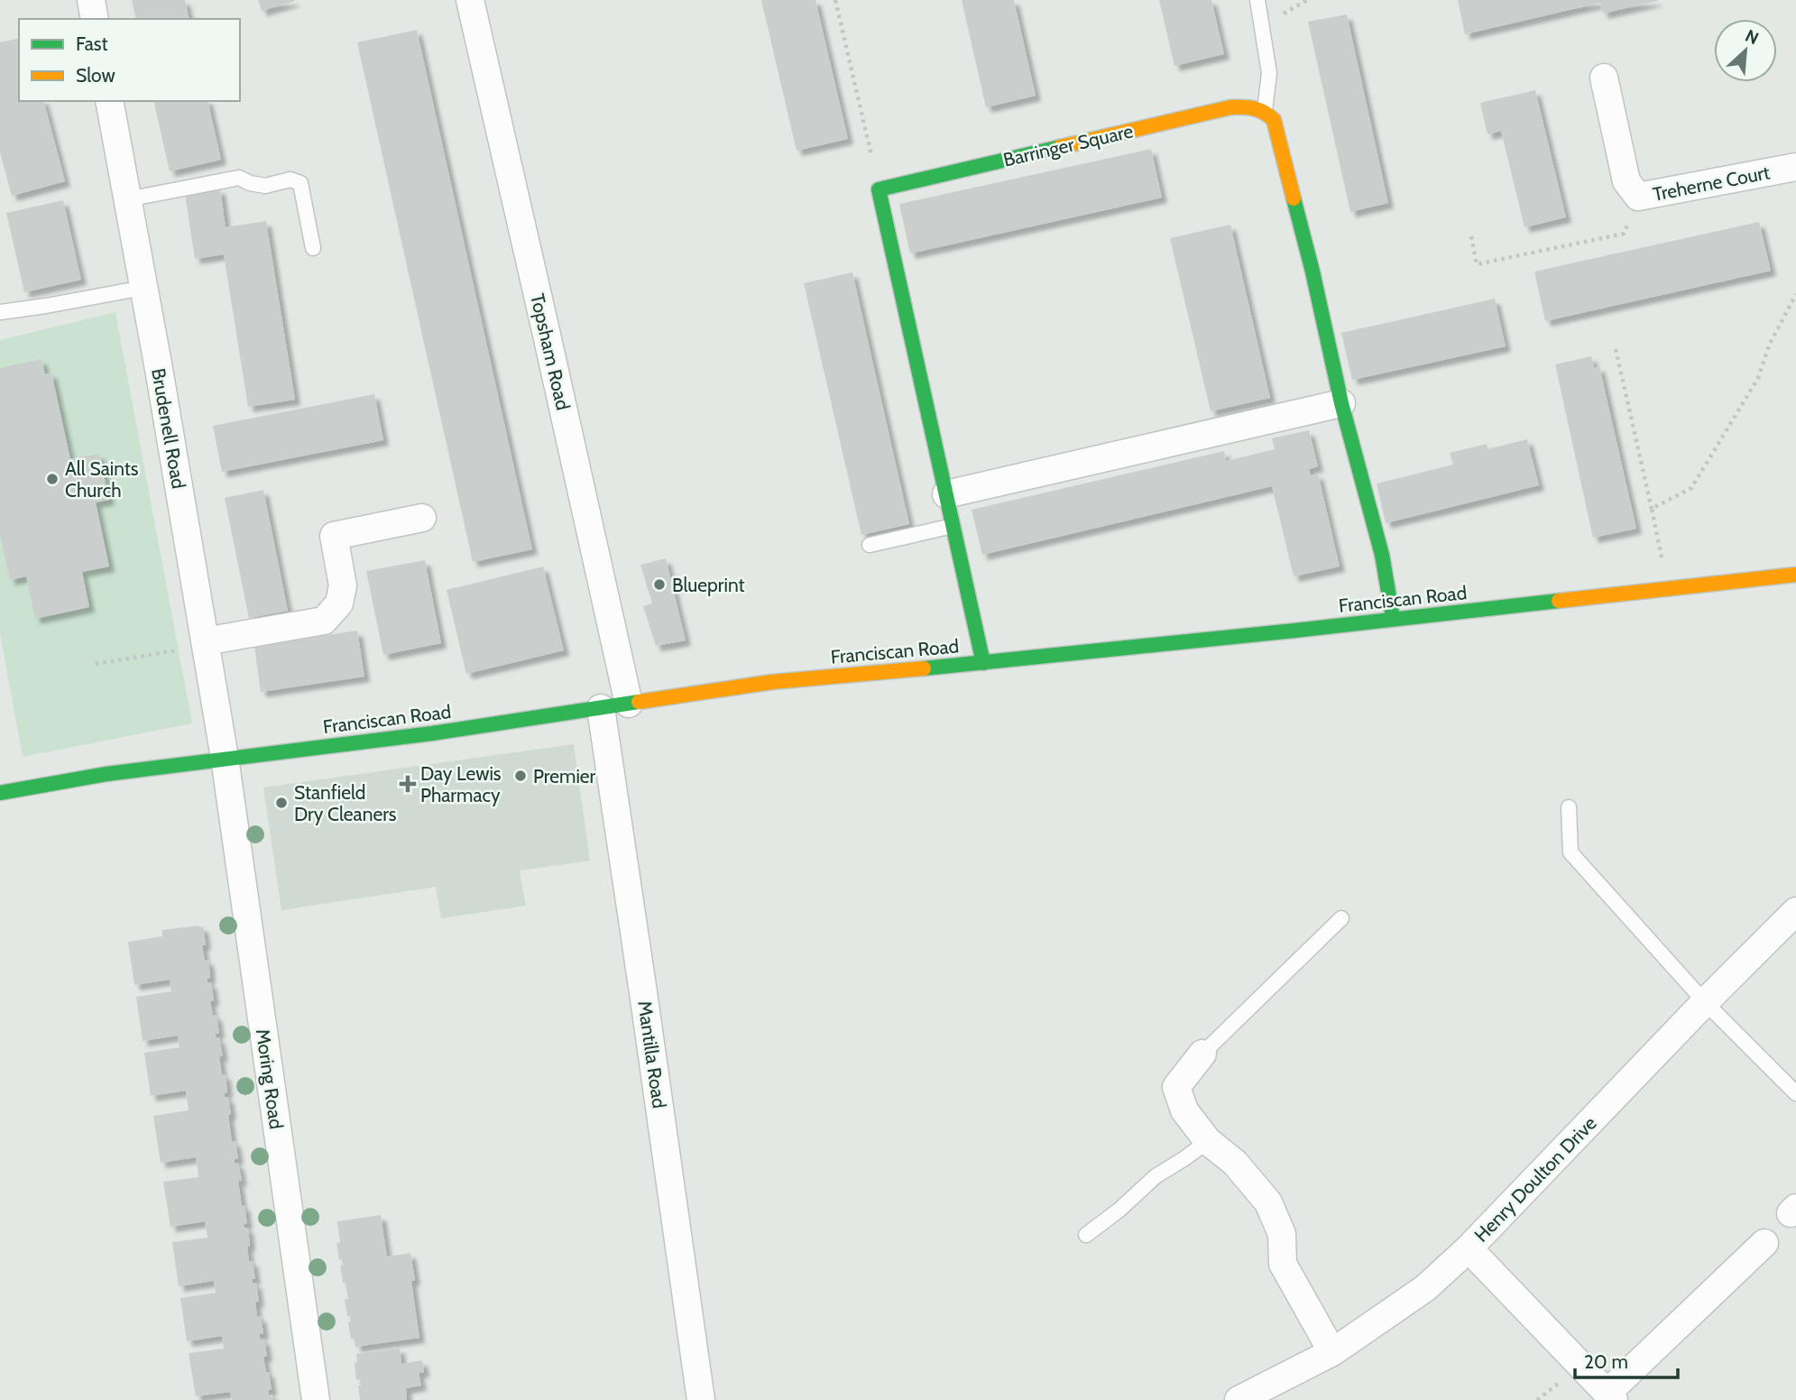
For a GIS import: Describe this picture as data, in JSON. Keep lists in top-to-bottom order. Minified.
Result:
{"streets":{"street":["Barringer Square","Treherne Court","Topsham Road","Brudenell Road","Franciscan Road","Mantilla Road","Moring Road","Henry Doulton Drive"]},"crossings":[["Topsham Road","Franciscan Road"],["Brudenell Road","Franciscan Road"],["Brudenell Road","Moring Road"],["Franciscan Road","Mantilla Road"],["Franciscan Road","Moring Road"]],"places":{"other":["All Saints Church","Blueprint","Premier","Stanfield Dry Cleaners"],"health":["Day Lewis Pharmacy"]},"legend":["Fast","Slow"],"scale_bar":"20 m","north":"top right"}
